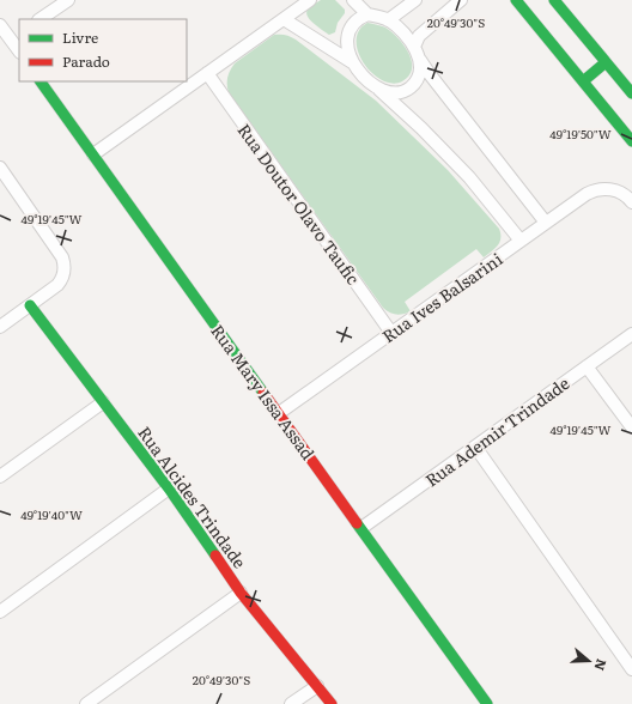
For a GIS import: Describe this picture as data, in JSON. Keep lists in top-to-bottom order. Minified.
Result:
{"streets":{"street":["Rua Doutor Olavo Taufic","Rua Ives Balsarini","Rua Mary Issa Assad","Rua Ademir Trindade","Rua Alcides Trindade"]},"crossings":[["Rua Doutor Olavo Taufic","Rua Ives Balsarini"],["Rua Ives Balsarini","Rua Mary Issa Assad"],["Rua Mary Issa Assad","Rua Ademir Trindade"]],"legend":["Livre","Parado"],"north":"right","coordinates":["20°49'30\"S","49°19'50\"W","49°19'45\"W","49°19'40\"W"]}
